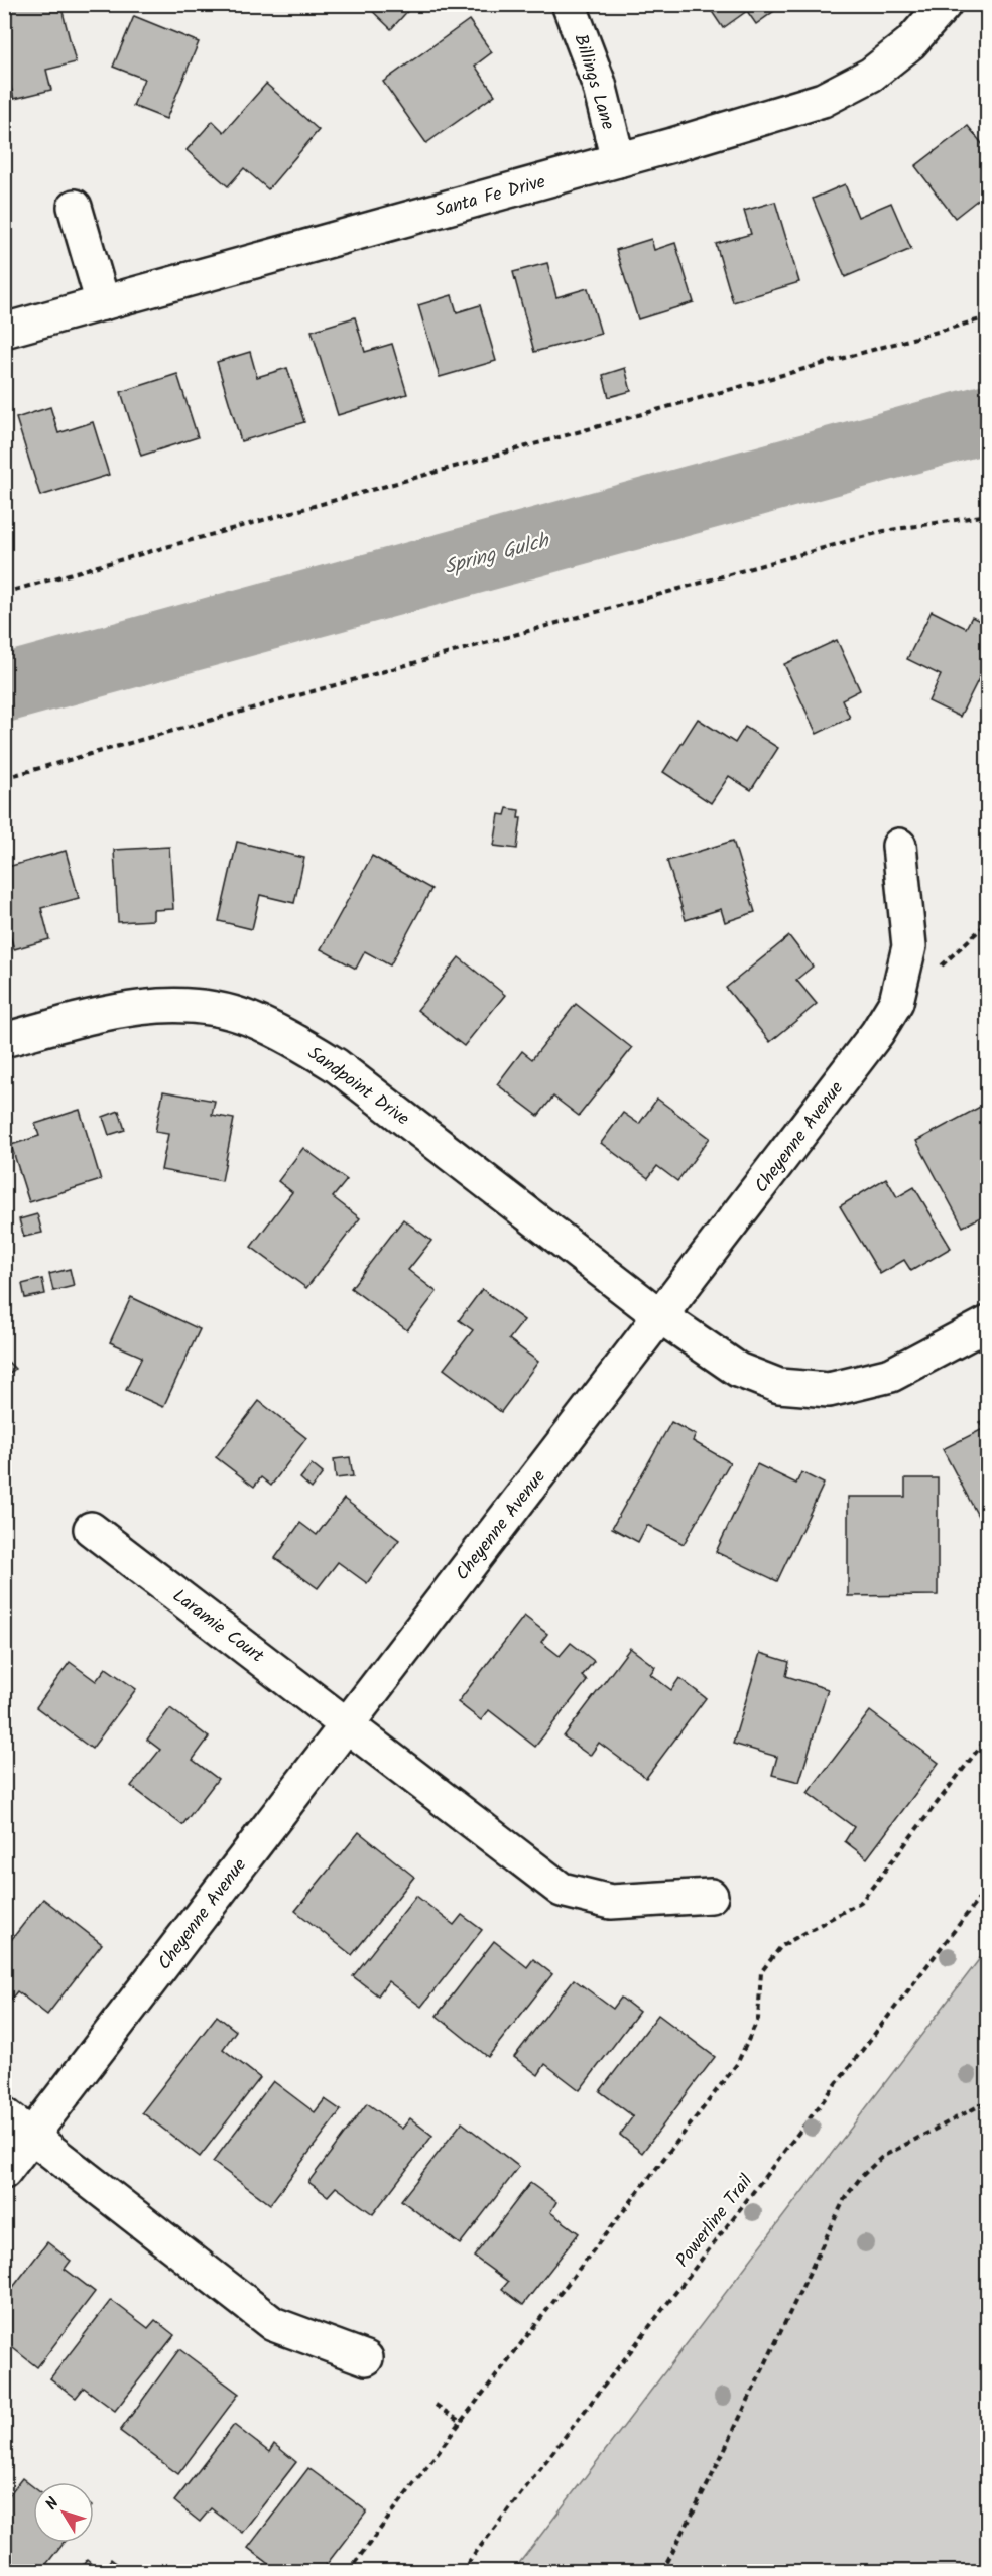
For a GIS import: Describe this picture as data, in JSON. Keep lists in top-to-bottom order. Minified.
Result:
{"streets":{"street":["Billings Lane","Santa Fe Drive","Sandpoint Drive","Cheyenne Avenue","Laramie Court"],"path":["Powerline Trail"]},"crossings":[["Billings Lane","Santa Fe Drive"],["Sandpoint Drive","Cheyenne Avenue"],["Cheyenne Avenue","Laramie Court"]],"water":["Spring Gulch"],"north":"top left"}
